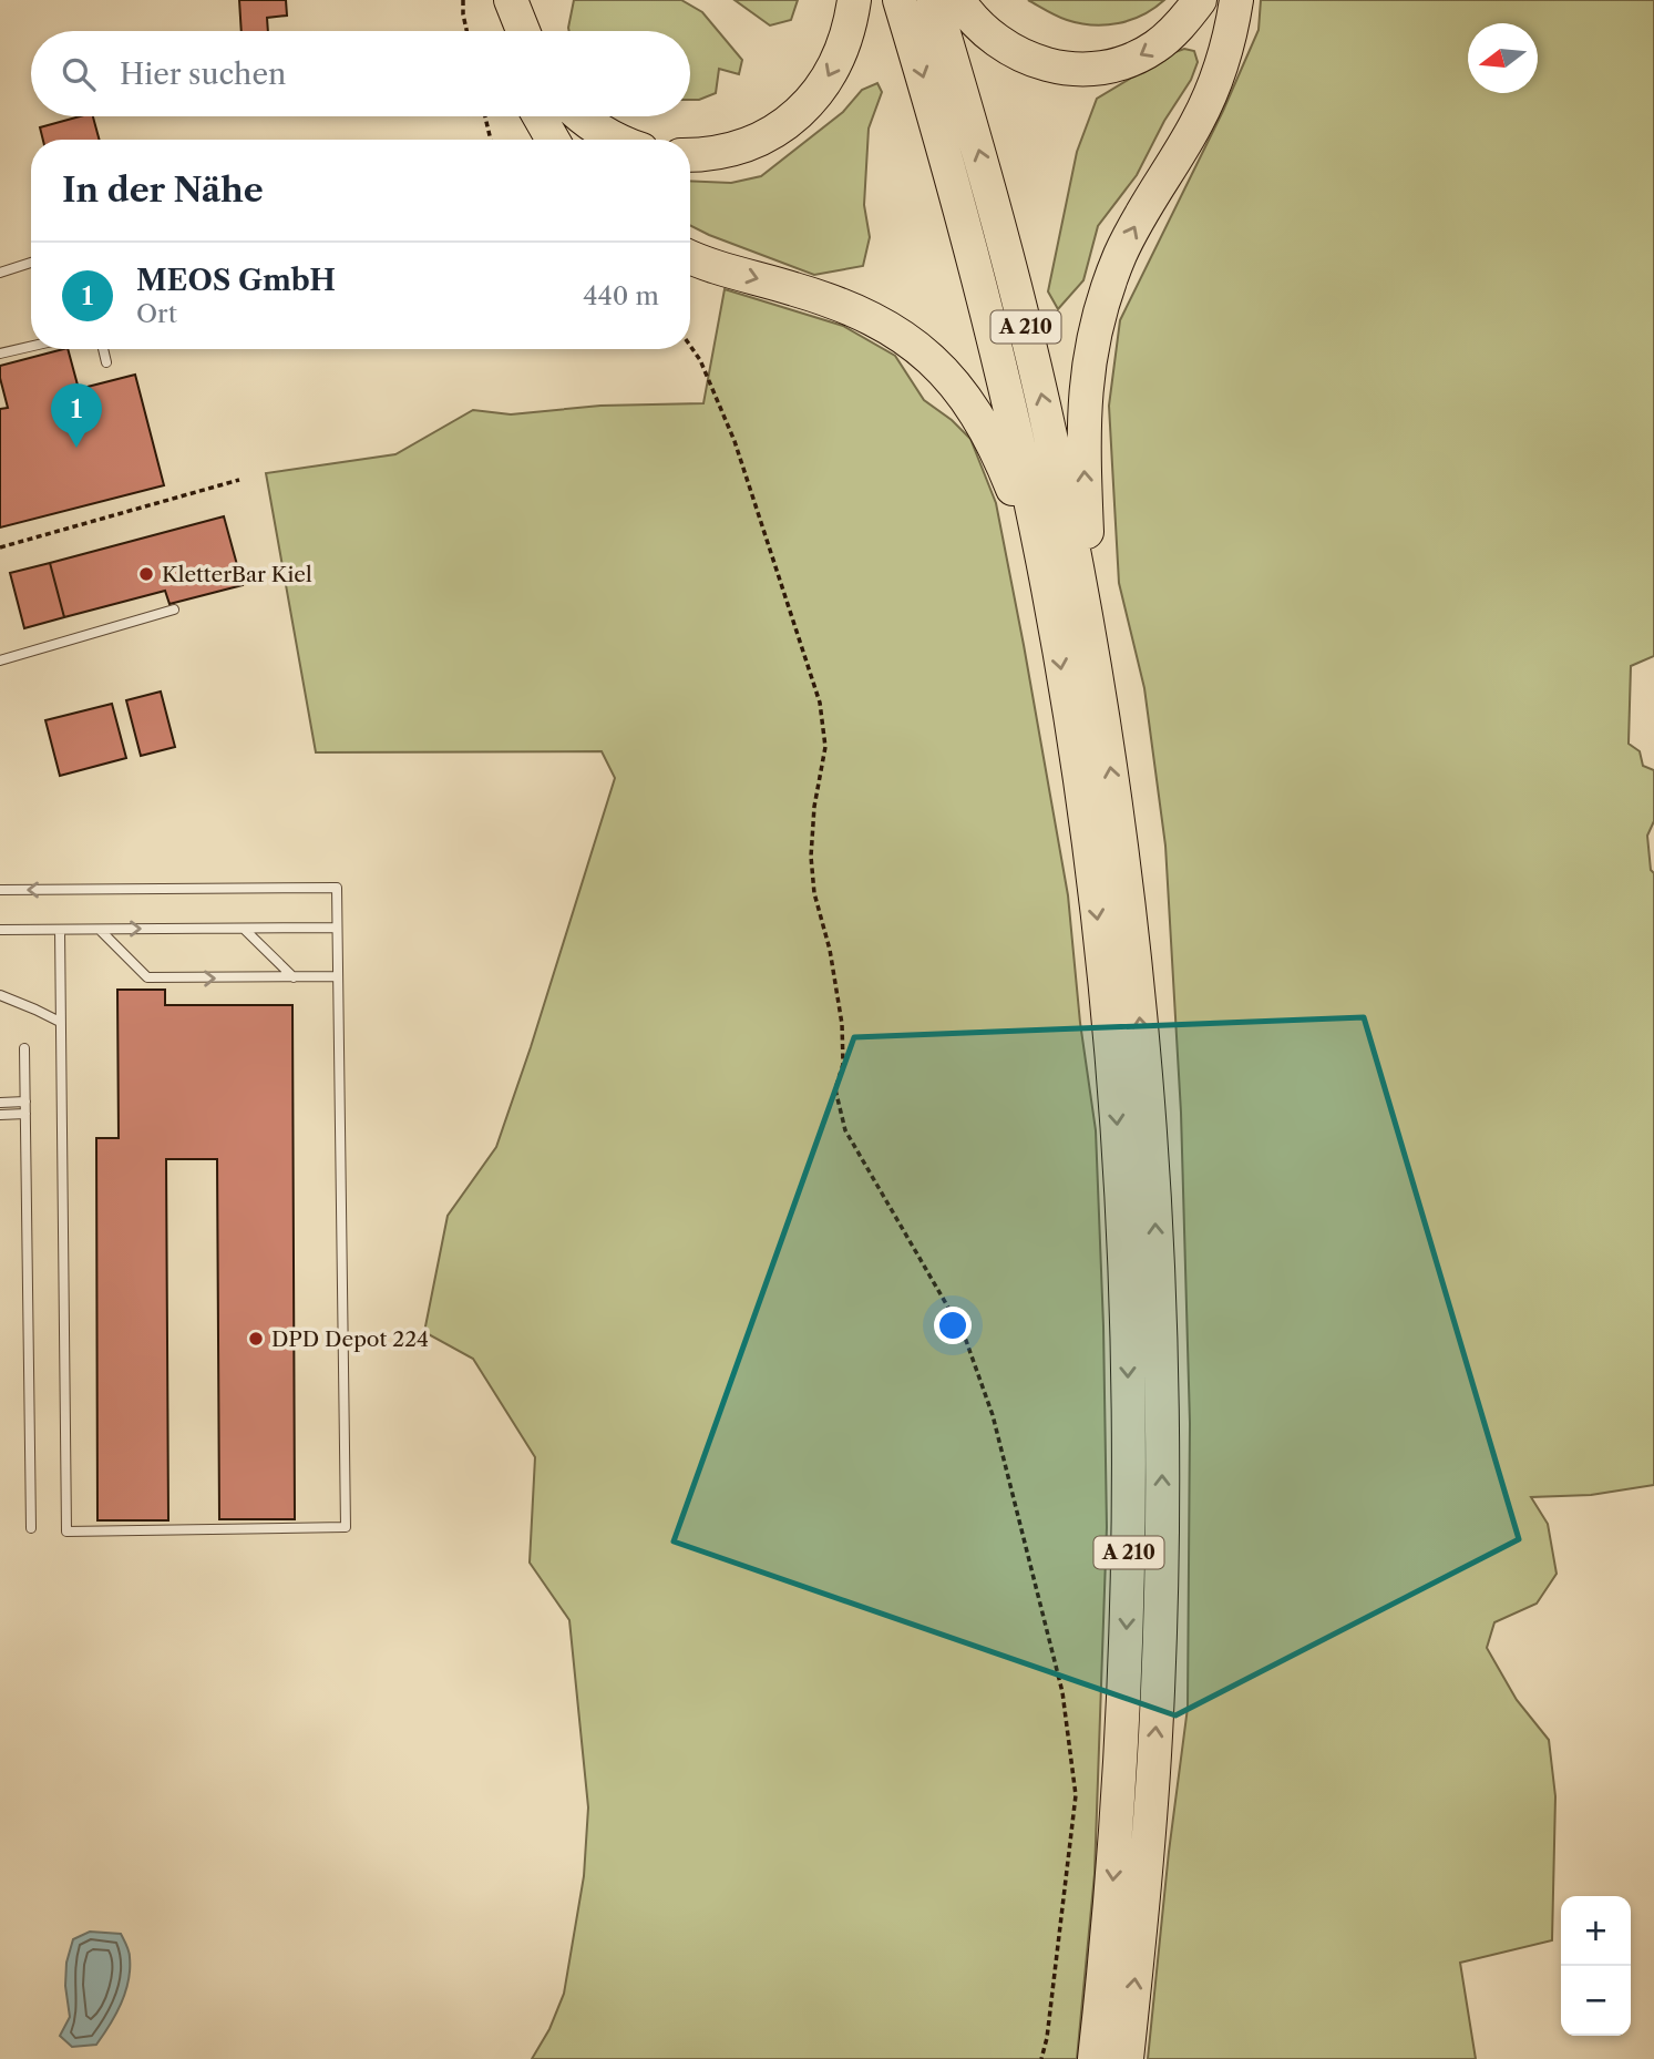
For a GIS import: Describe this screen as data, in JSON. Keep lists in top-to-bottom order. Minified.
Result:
{"streets":{"highway":["A 210"]},"places":["KletterBar Kiel","DPD Depot 224"],"north":"left","page":{"search":"Hier suchen","heading":"In der Nähe","list":[{"mark":"1","name":"MEOS GmbH","note":"Ort","value":"440 m"}],"pins":"1","map_buttons":["+","−"]}}
